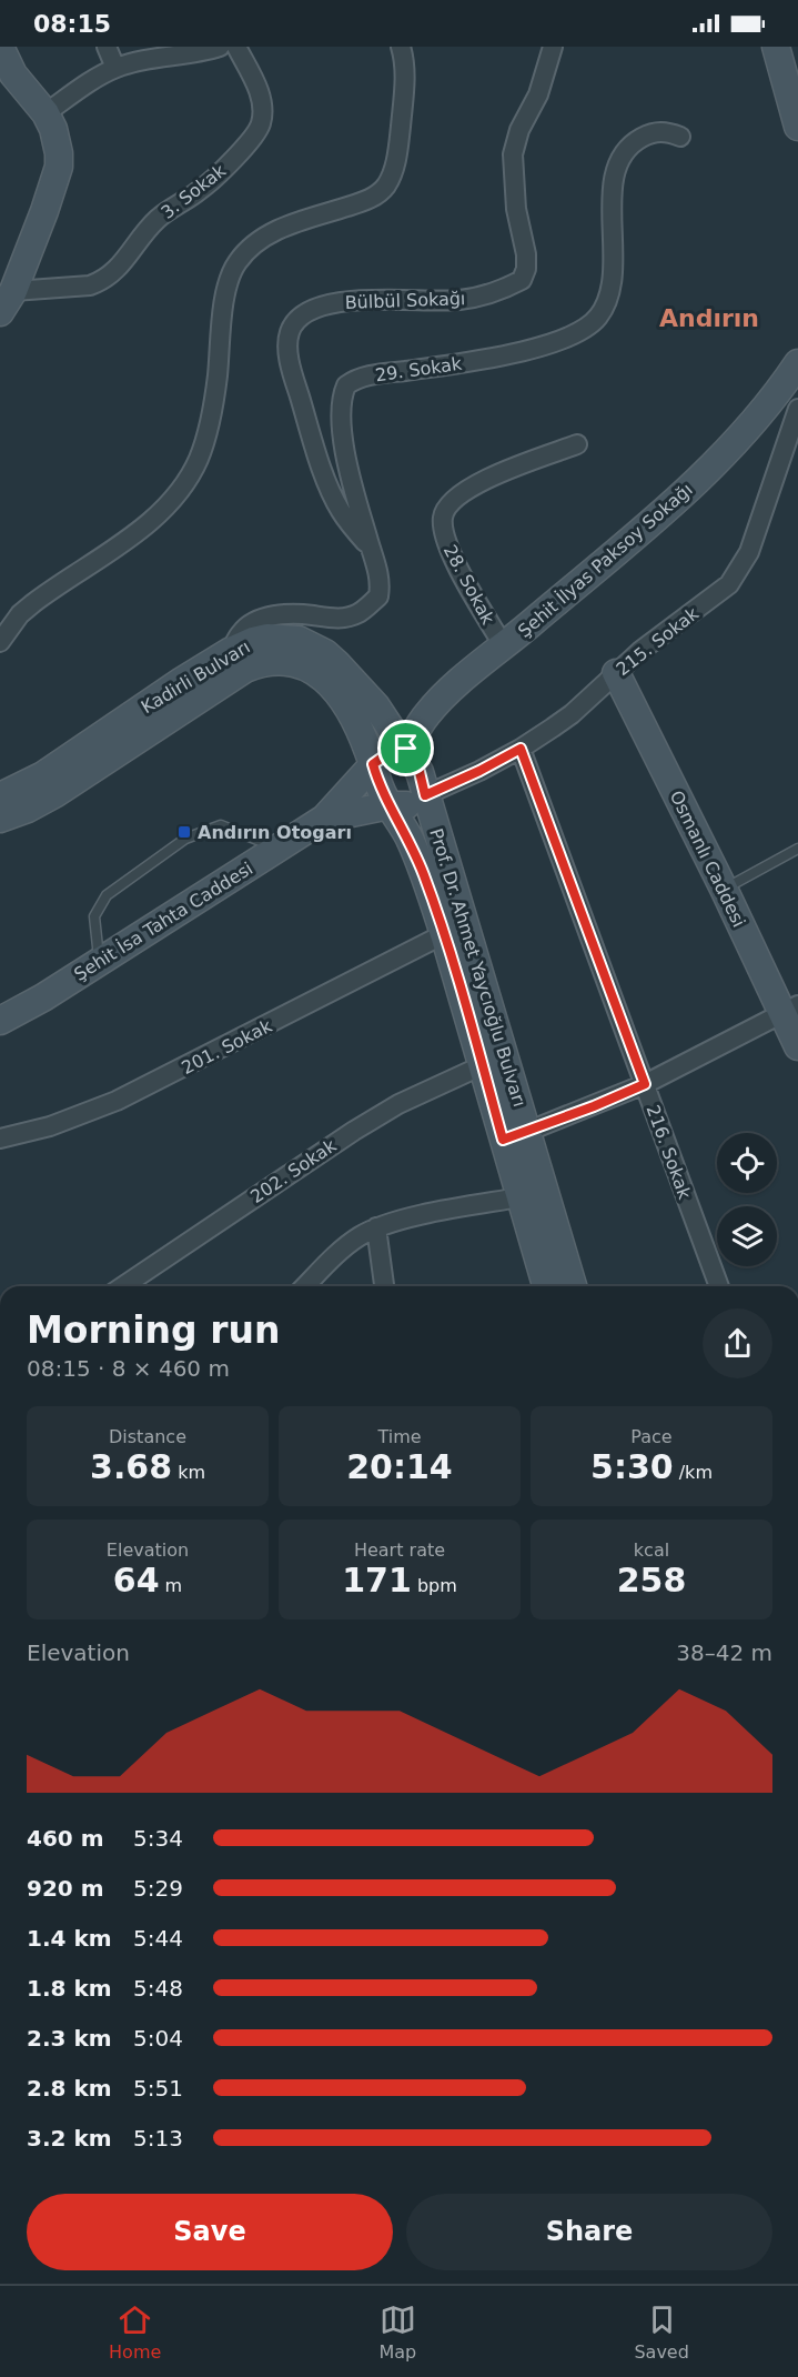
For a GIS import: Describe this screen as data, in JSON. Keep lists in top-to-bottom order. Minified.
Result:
{"streets":{"main road":["Şehit İlyas Paksoy Sokağı","Kadirli Bulvarı","Osmanlı Caddesi","Şehit İsa Tahta Caddesi","Prof. Dr. Ahmet Yaycıoğlu Bulvarı"],"street":["3. Sokak","Bülbül Sokağı","29. Sokak","28. Sokak","215. Sokak","201. Sokak","216. Sokak","202. Sokak"]},"crossings":[["Bülbül Sokağı","29. Sokak"],["29. Sokak","Kadirli Bulvarı"],["Şehit İlyas Paksoy Sokağı","28. Sokak"],["Şehit İlyas Paksoy Sokağı","215. Sokak"],["Şehit İlyas Paksoy Sokağı","Kadirli Bulvarı"],["Şehit İlyas Paksoy Sokağı","Şehit İsa Tahta Caddesi"],["Şehit İlyas Paksoy Sokağı","Prof. Dr. Ahmet Yaycıoğlu Bulvarı"],["215. Sokak","Kadirli Bulvarı"],["215. Sokak","Osmanlı Caddesi"],["215. Sokak","Şehit İsa Tahta Caddesi"],["215. Sokak","Prof. Dr. Ahmet Yaycıoğlu Bulvarı"],["215. Sokak","216. Sokak"],["Kadirli Bulvarı","Şehit İsa Tahta Caddesi"],["Kadirli Bulvarı","Prof. Dr. Ahmet Yaycıoğlu Bulvarı"],["Şehit İsa Tahta Caddesi","Prof. Dr. Ahmet Yaycıoğlu Bulvarı"],["Prof. Dr. Ahmet Yaycıoğlu Bulvarı","201. Sokak"],["Prof. Dr. Ahmet Yaycıoğlu Bulvarı","202. Sokak"]],"districts":["Andırın"],"places":{"transit":["Andırın Otogarı"]},"page":{"status":"08:15","heading":["Morning run","08:15 · 8 × 460 m"],"stats":[["Distance","3.68 km"],["Time","20:14"],["Pace","5:30 /km"],["Elevation","64 m"],["Heart rate","171 bpm"],["kcal","258"]],"chart":["Elevation","38–42 m"],"list":[{"name":"460 m","note":"5:34"},{"name":"920 m","note":"5:29"},{"name":"1.4 km","note":"5:44"},{"name":"1.8 km","note":"5:48"},{"name":"2.3 km","note":"5:04"},{"name":"2.8 km","note":"5:51"},{"name":"3.2 km","note":"5:13"}],"buttons":["Save","Share"],"tabs":["Home","Map","Saved"]}}
